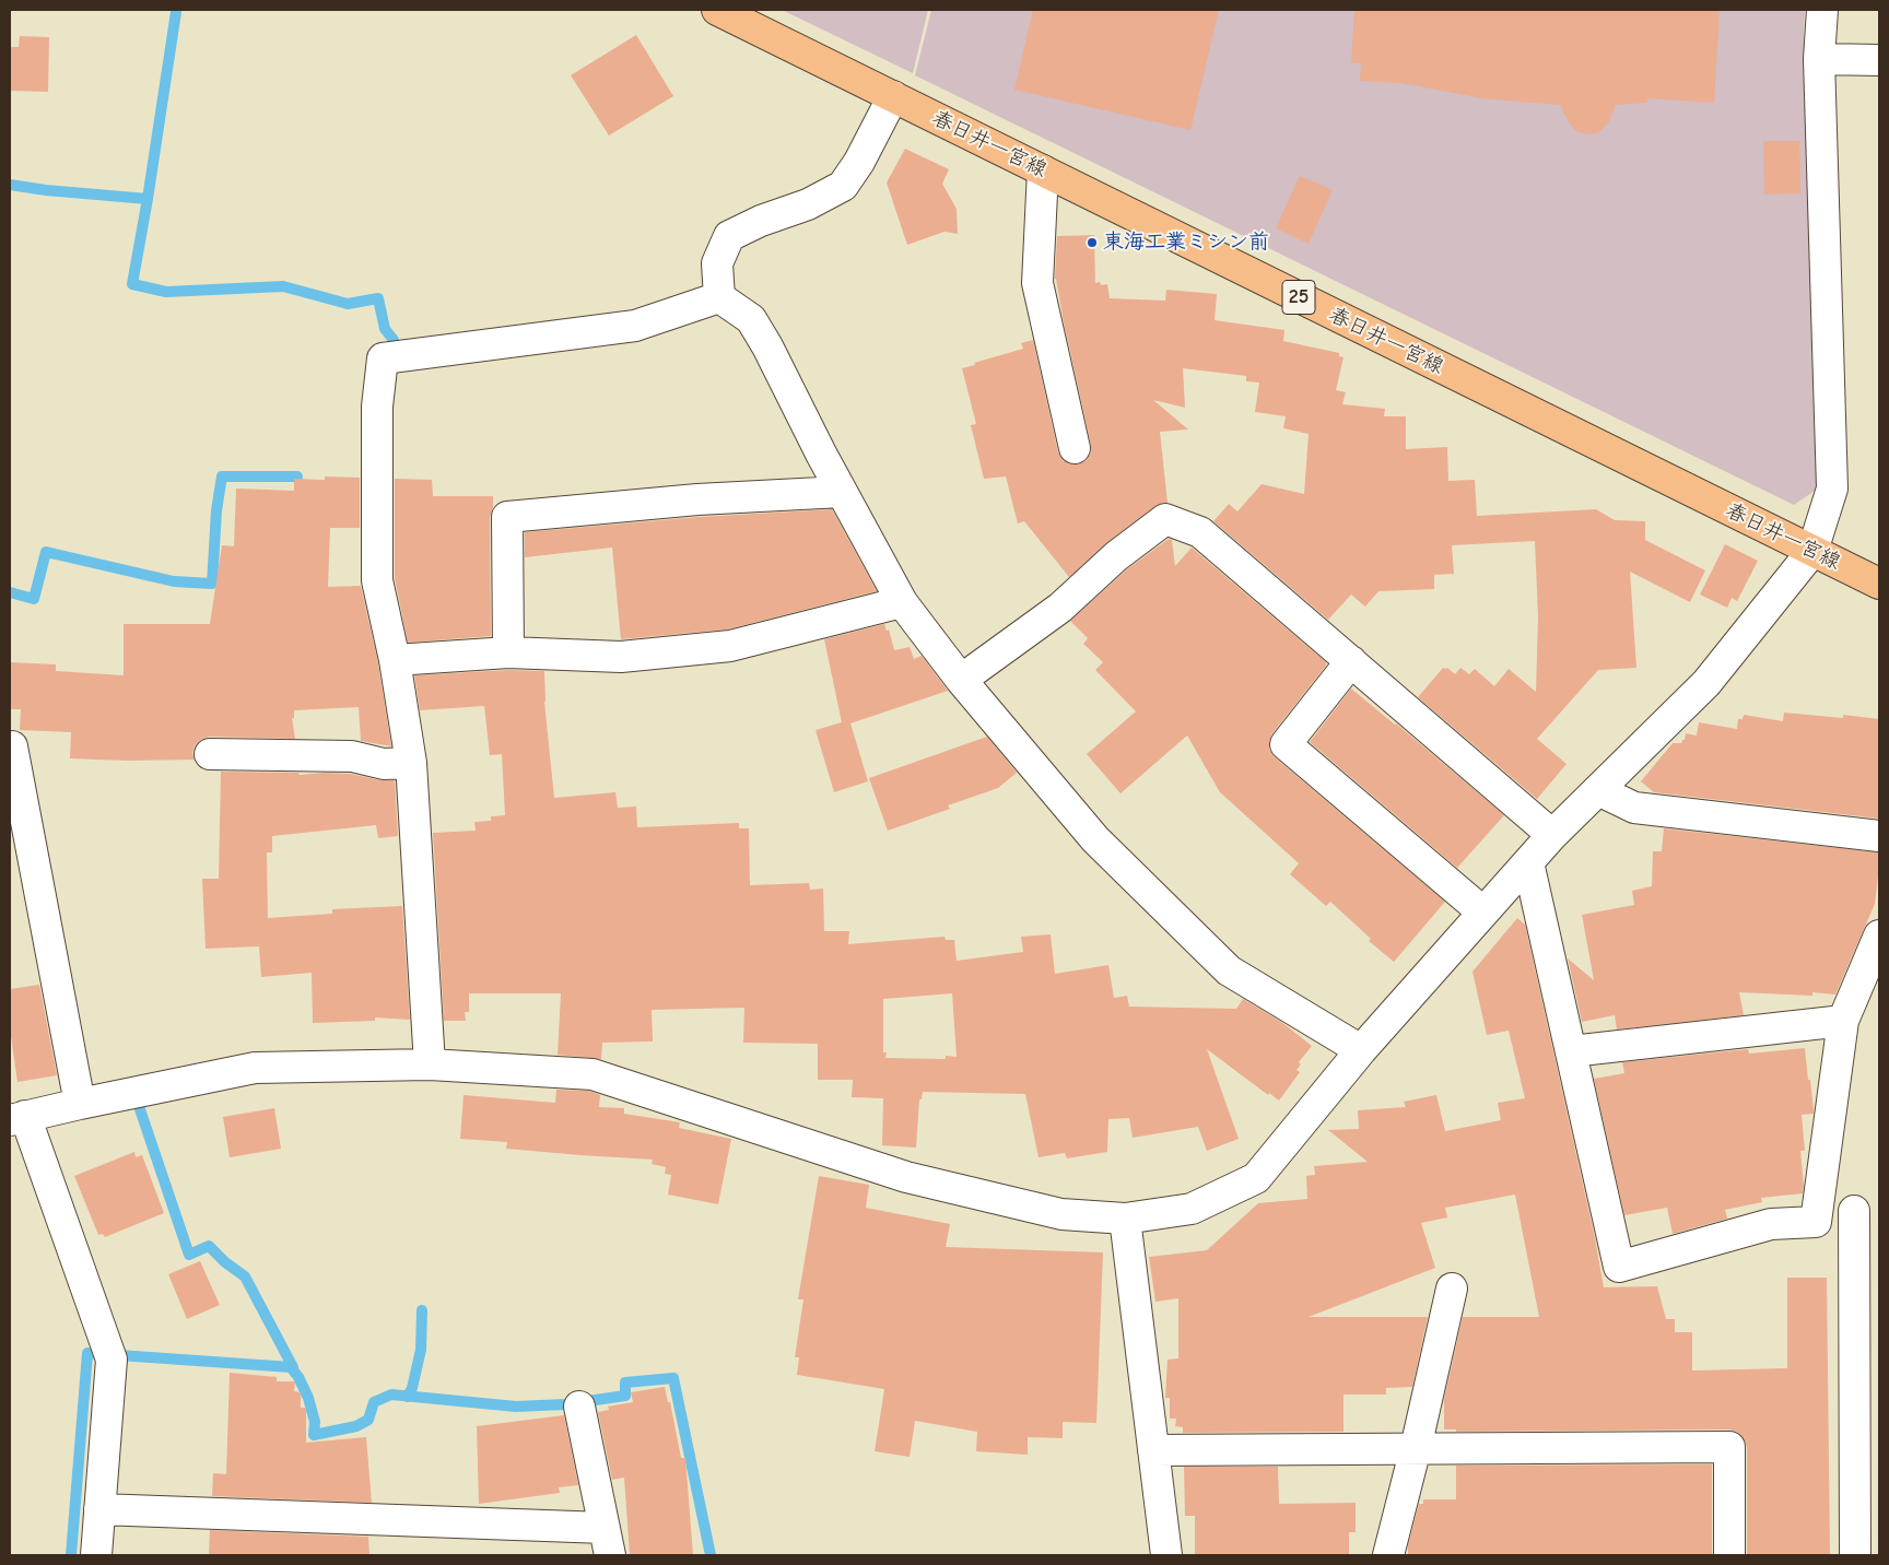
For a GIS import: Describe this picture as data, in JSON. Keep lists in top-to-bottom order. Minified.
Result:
{"streets":{"main road":["春日井一宮線","25"]},"places":["東海工業ミシン前"]}
